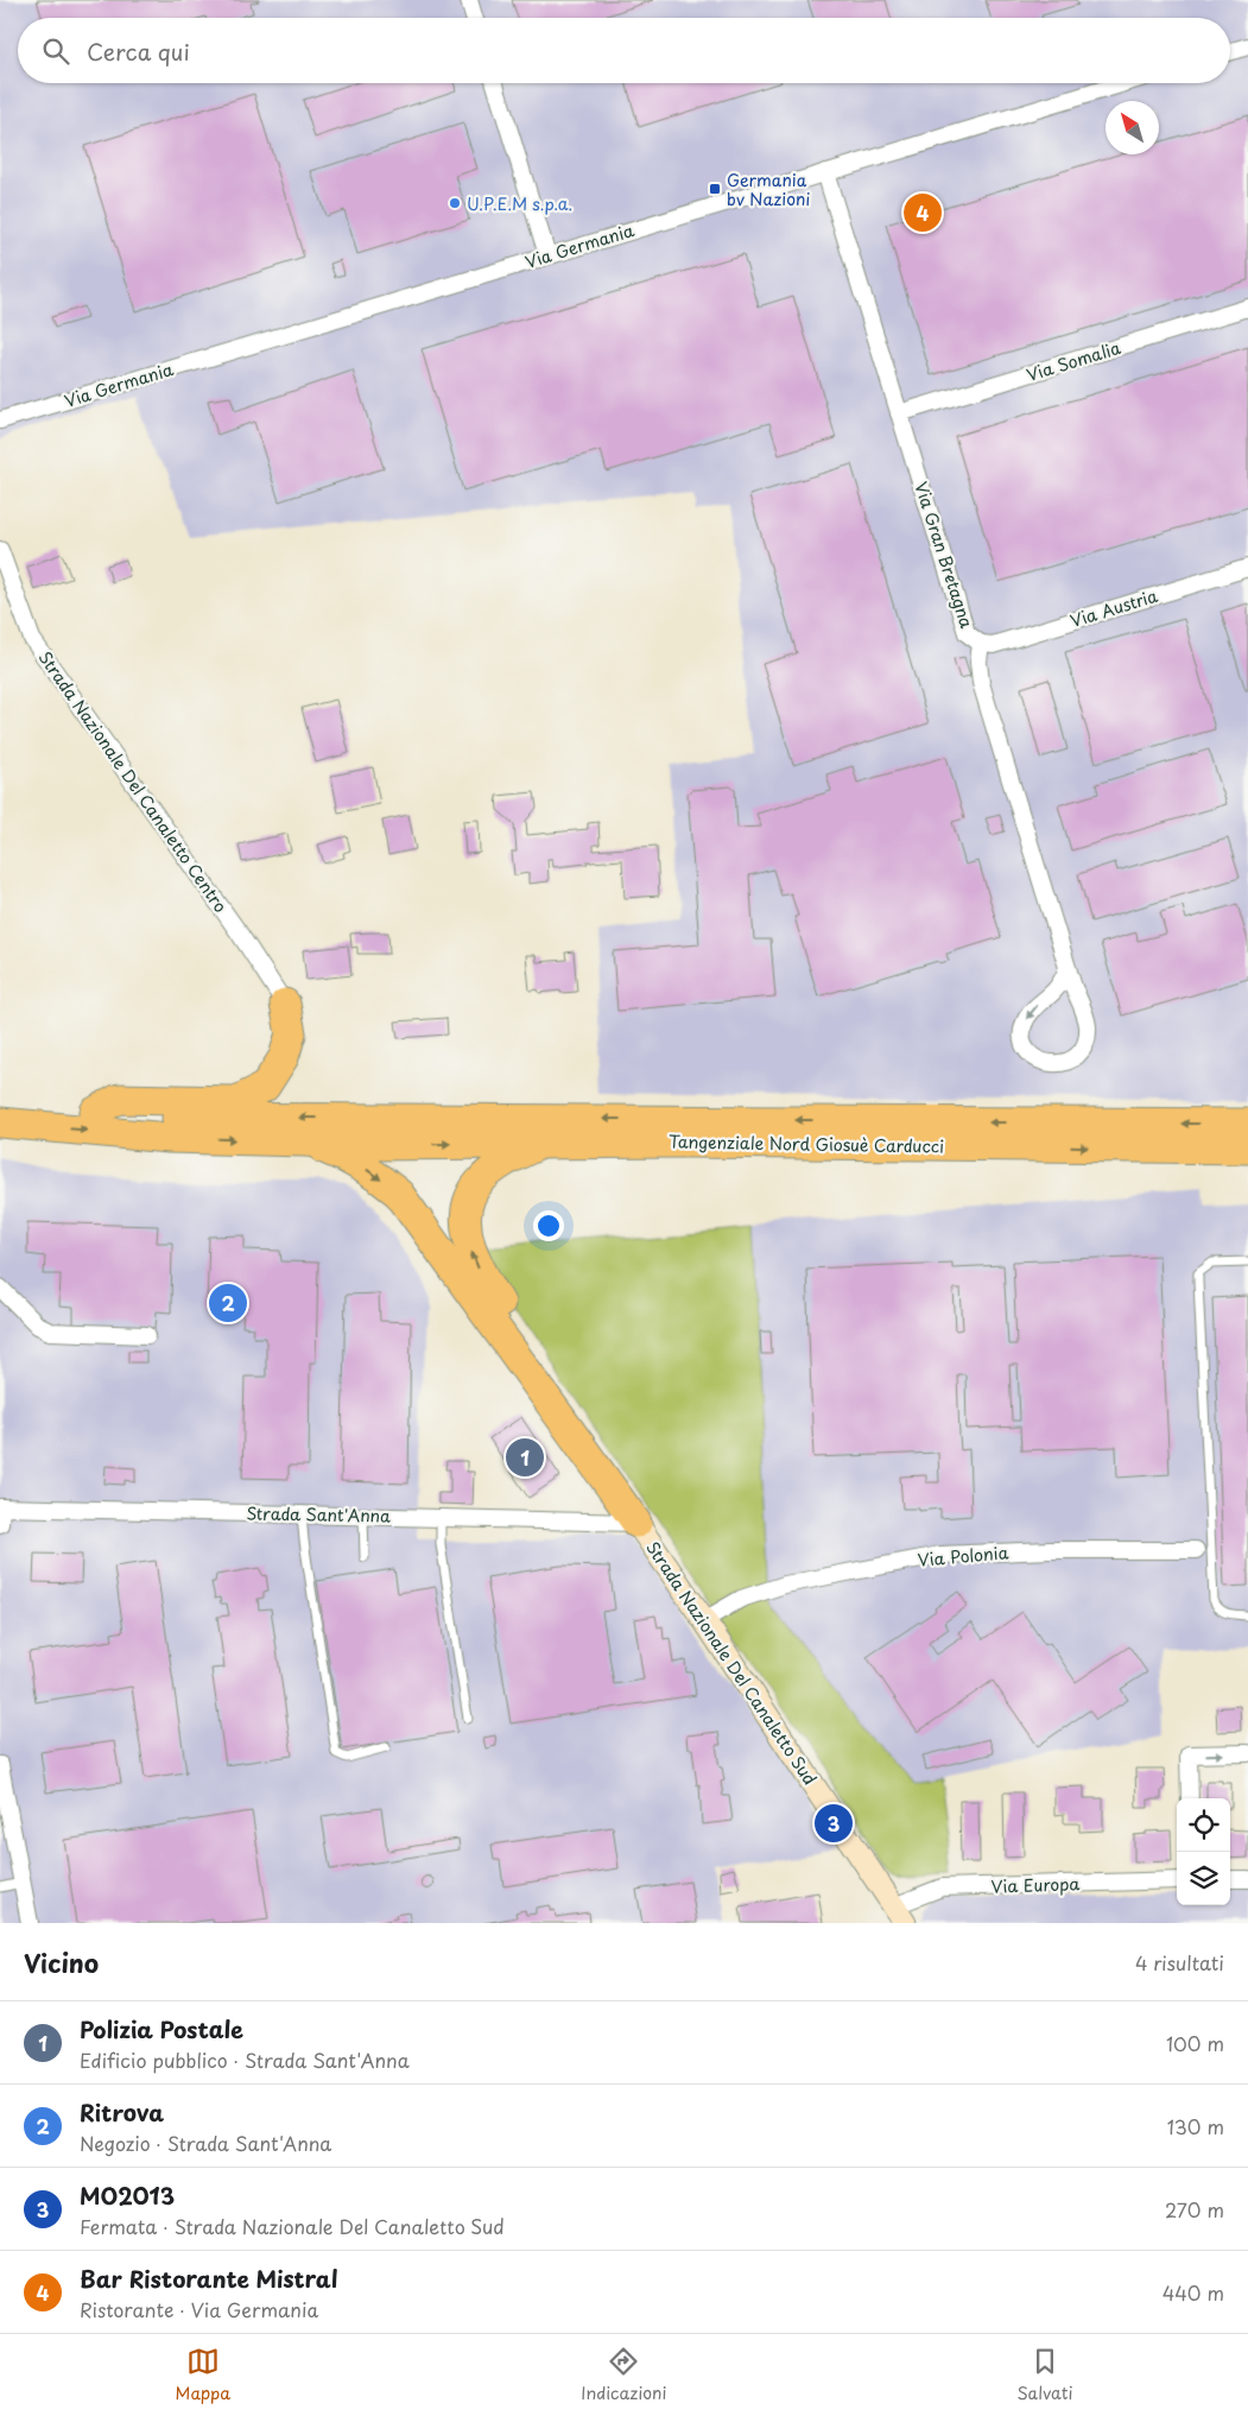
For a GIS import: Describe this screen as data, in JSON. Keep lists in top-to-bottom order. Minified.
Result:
{"streets":{"highway":["Tangenziale Nord Giosuè Carducci"],"main road":["Strada Nazionale Del Canaletto Sud"],"street":["Via Germania","Via Somalia","Via Gran Bretagna","Via Austria","Strada Nazionale Del Canaletto Centro","Strada Sant'Anna","Via Polonia","Via Europa"]},"crossings":[["Via Germania","Via Gran Bretagna"],["Via Somalia","Via Gran Bretagna"],["Via Gran Bretagna","Via Austria"],["Strada Sant'Anna","Strada Nazionale Del Canaletto Sud"],["Via Polonia","Strada Nazionale Del Canaletto Sud"],["Strada Nazionale Del Canaletto Sud","Via Europa"]],"places":{"transit":["Germania bv Nazioni"],"other":["U.P.E.M s.p.a."]},"north":"top left","page":{"search":"Cerca qui","pins":["4","2","1","3"],"heading":["Vicino","4 risultati"],"list":[{"mark":"1","name":"Polizia Postale","note":"Edificio pubblico · Strada Sant'Anna","value":"100 m"},{"mark":"2","name":"Ritrova","note":"Negozio · Strada Sant'Anna","value":"130 m"},{"mark":"3","name":"MO2013","note":"Fermata · Strada Nazionale Del Canaletto Sud","value":"270 m"},{"mark":"4","name":"Bar Ristorante Mistral","note":"Ristorante · Via Germania","value":"440 m"}],"nav":["Mappa","Indicazioni","Salvati"]}}
